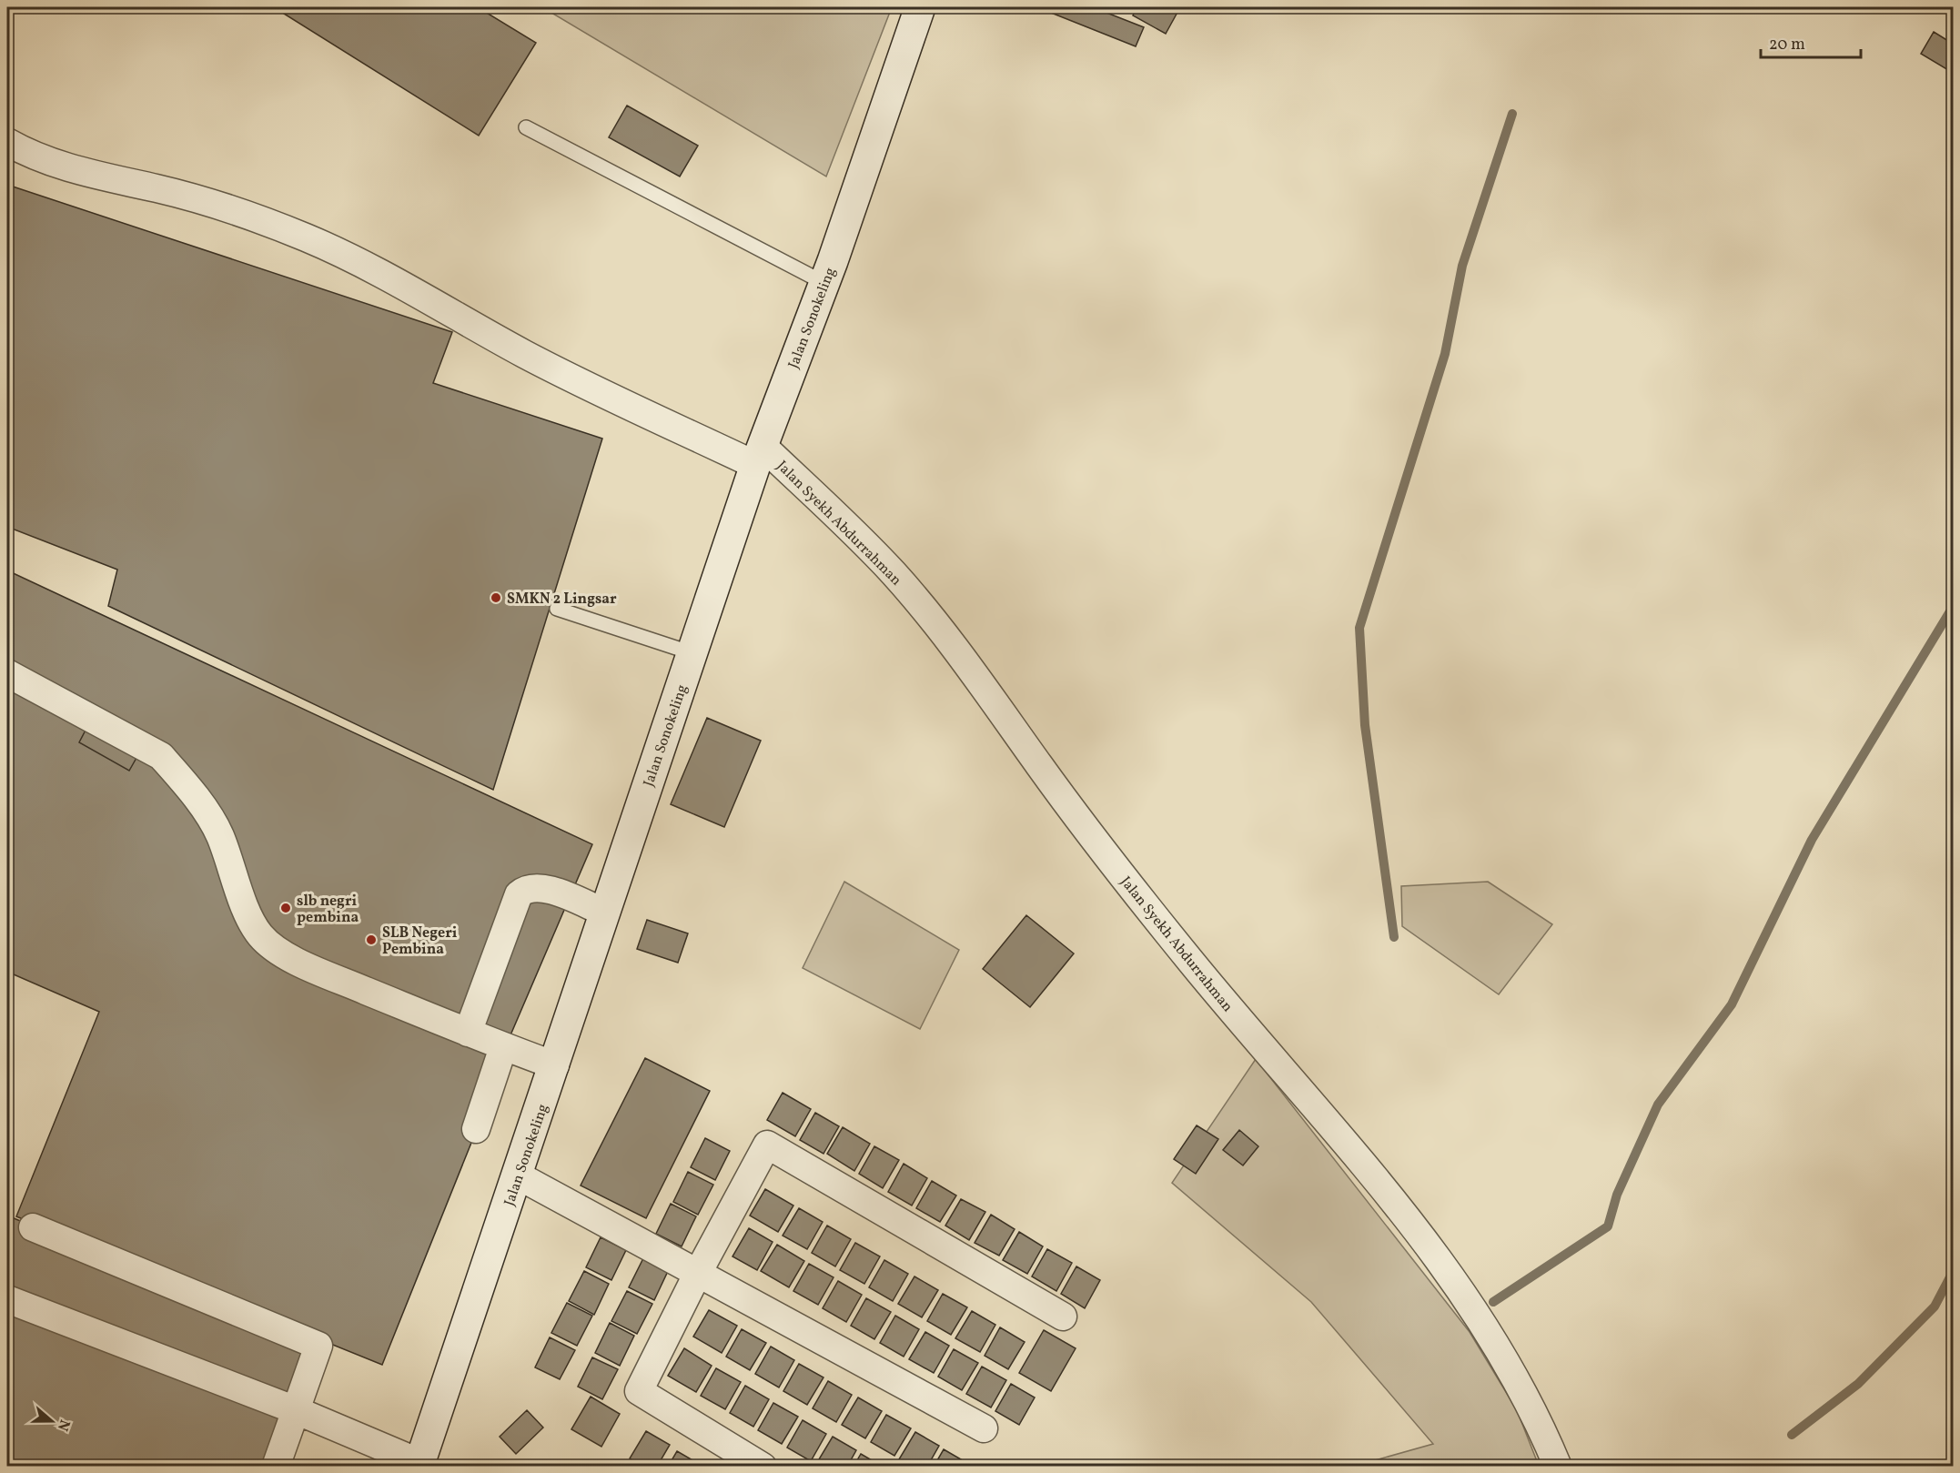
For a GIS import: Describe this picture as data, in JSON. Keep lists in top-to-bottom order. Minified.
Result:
{"streets":{"street":["Jalan Sonokeling","Jalan Syekh Abdurrahman"]},"crossings":[["Jalan Sonokeling","Jalan Syekh Abdurrahman"]],"places":["SMKN 2 Lingsar","slb negri pembina","SLB Negeri Pembina"],"scale_bar":"20 m","north":"right"}
